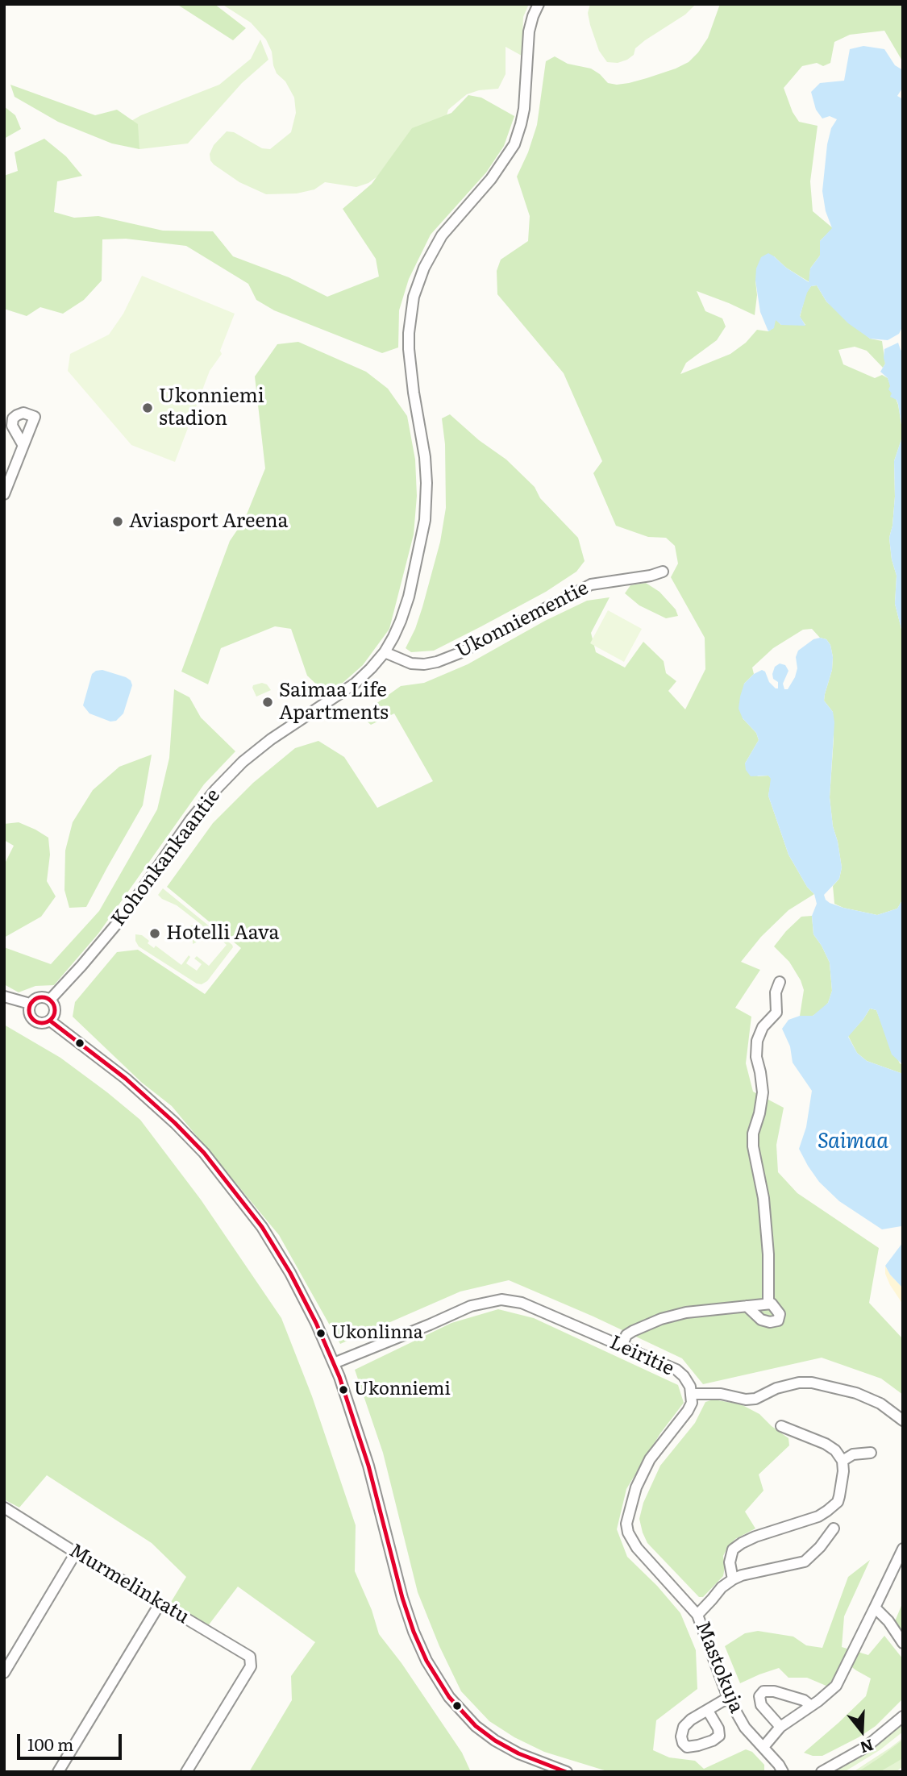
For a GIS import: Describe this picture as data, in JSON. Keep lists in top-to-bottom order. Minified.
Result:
{"streets":{"street":["Ukonniementie","Kohonkankaantie","Leiritie","Murmelinkatu","Mastokuja"]},"crossings":[["Ukonniementie","Kohonkankaantie"],["Leiritie","Mastokuja"]],"water":["Saimaa"],"places":["Ukonniemi stadion","Aviasport Areena","Saimaa Life Apartments","Hotelli Aava","Ukonlinna","Ukonniemi"],"scale_bar":"100 m","north":"bottom"}
